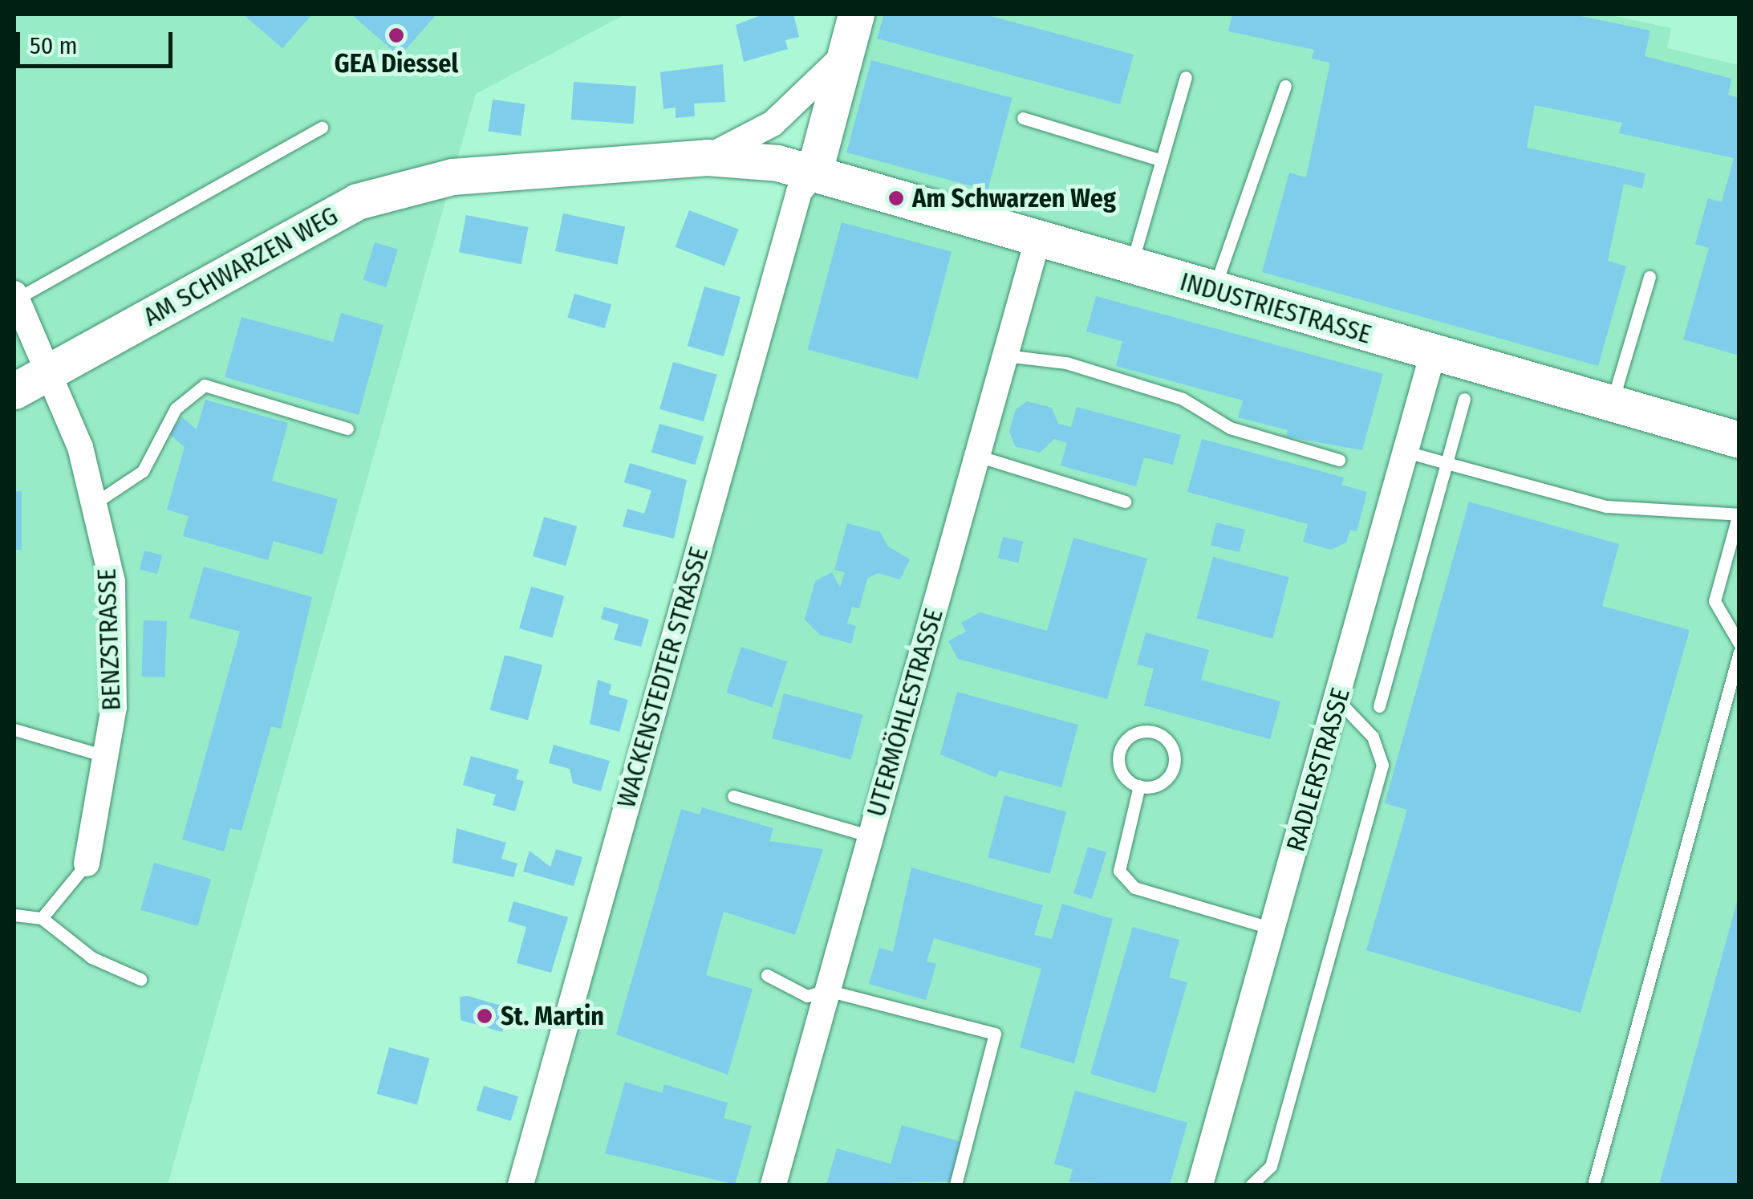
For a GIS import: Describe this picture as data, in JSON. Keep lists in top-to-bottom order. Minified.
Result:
{"streets":{"street":["AM SCHWARZEN WEG","INDUSTRIESTRASSE","BENZSTRASSE","WACKENSTEDTER STRASSE","UTERMÖHLESTRASSE","RADLERSTRASSE"]},"crossings":[["AM SCHWARZEN WEG","INDUSTRIESTRASSE"],["AM SCHWARZEN WEG","BENZSTRASSE"],["AM SCHWARZEN WEG","WACKENSTEDTER STRASSE"],["INDUSTRIESTRASSE","WACKENSTEDTER STRASSE"],["INDUSTRIESTRASSE","UTERMÖHLESTRASSE"],["INDUSTRIESTRASSE","RADLERSTRASSE"]],"places":["GEA Diessel","Am Schwarzen Weg","St. Martin"],"scale_bar":"50 m"}
